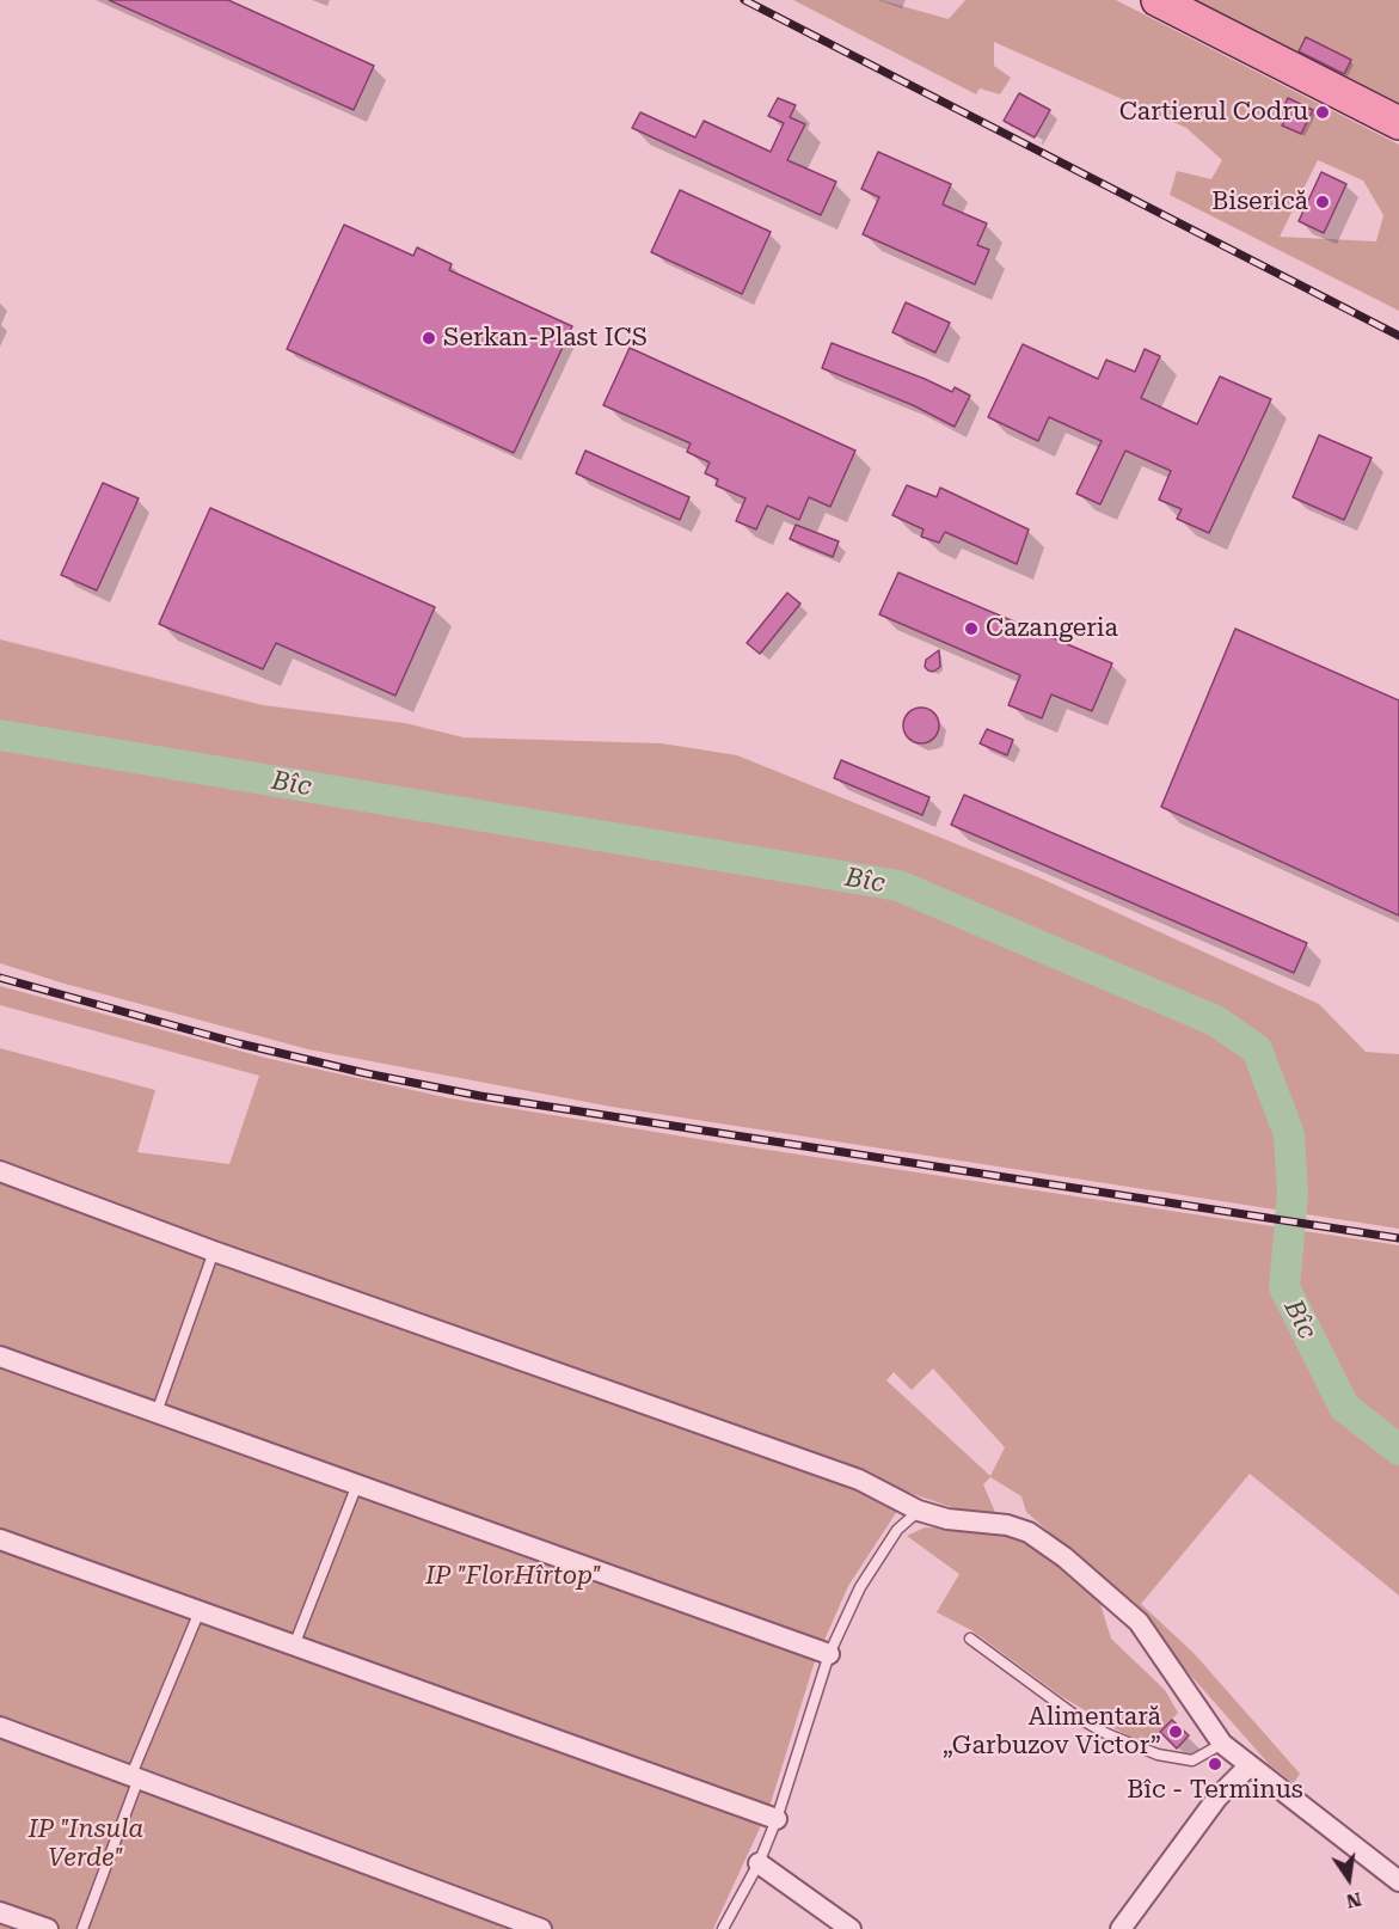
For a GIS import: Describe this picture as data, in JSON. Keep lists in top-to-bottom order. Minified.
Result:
{"water":["Bîc"],"parks":["IP \"FlorHîrtop\"","IP \"Insula Verde\""],"places":["Cartierul Codru","Biserică","Serkan-Plast ICS","Cazangeria","Alimentară „Garbuzov Victor”","Bîc - Terminus"],"north":"bottom"}
